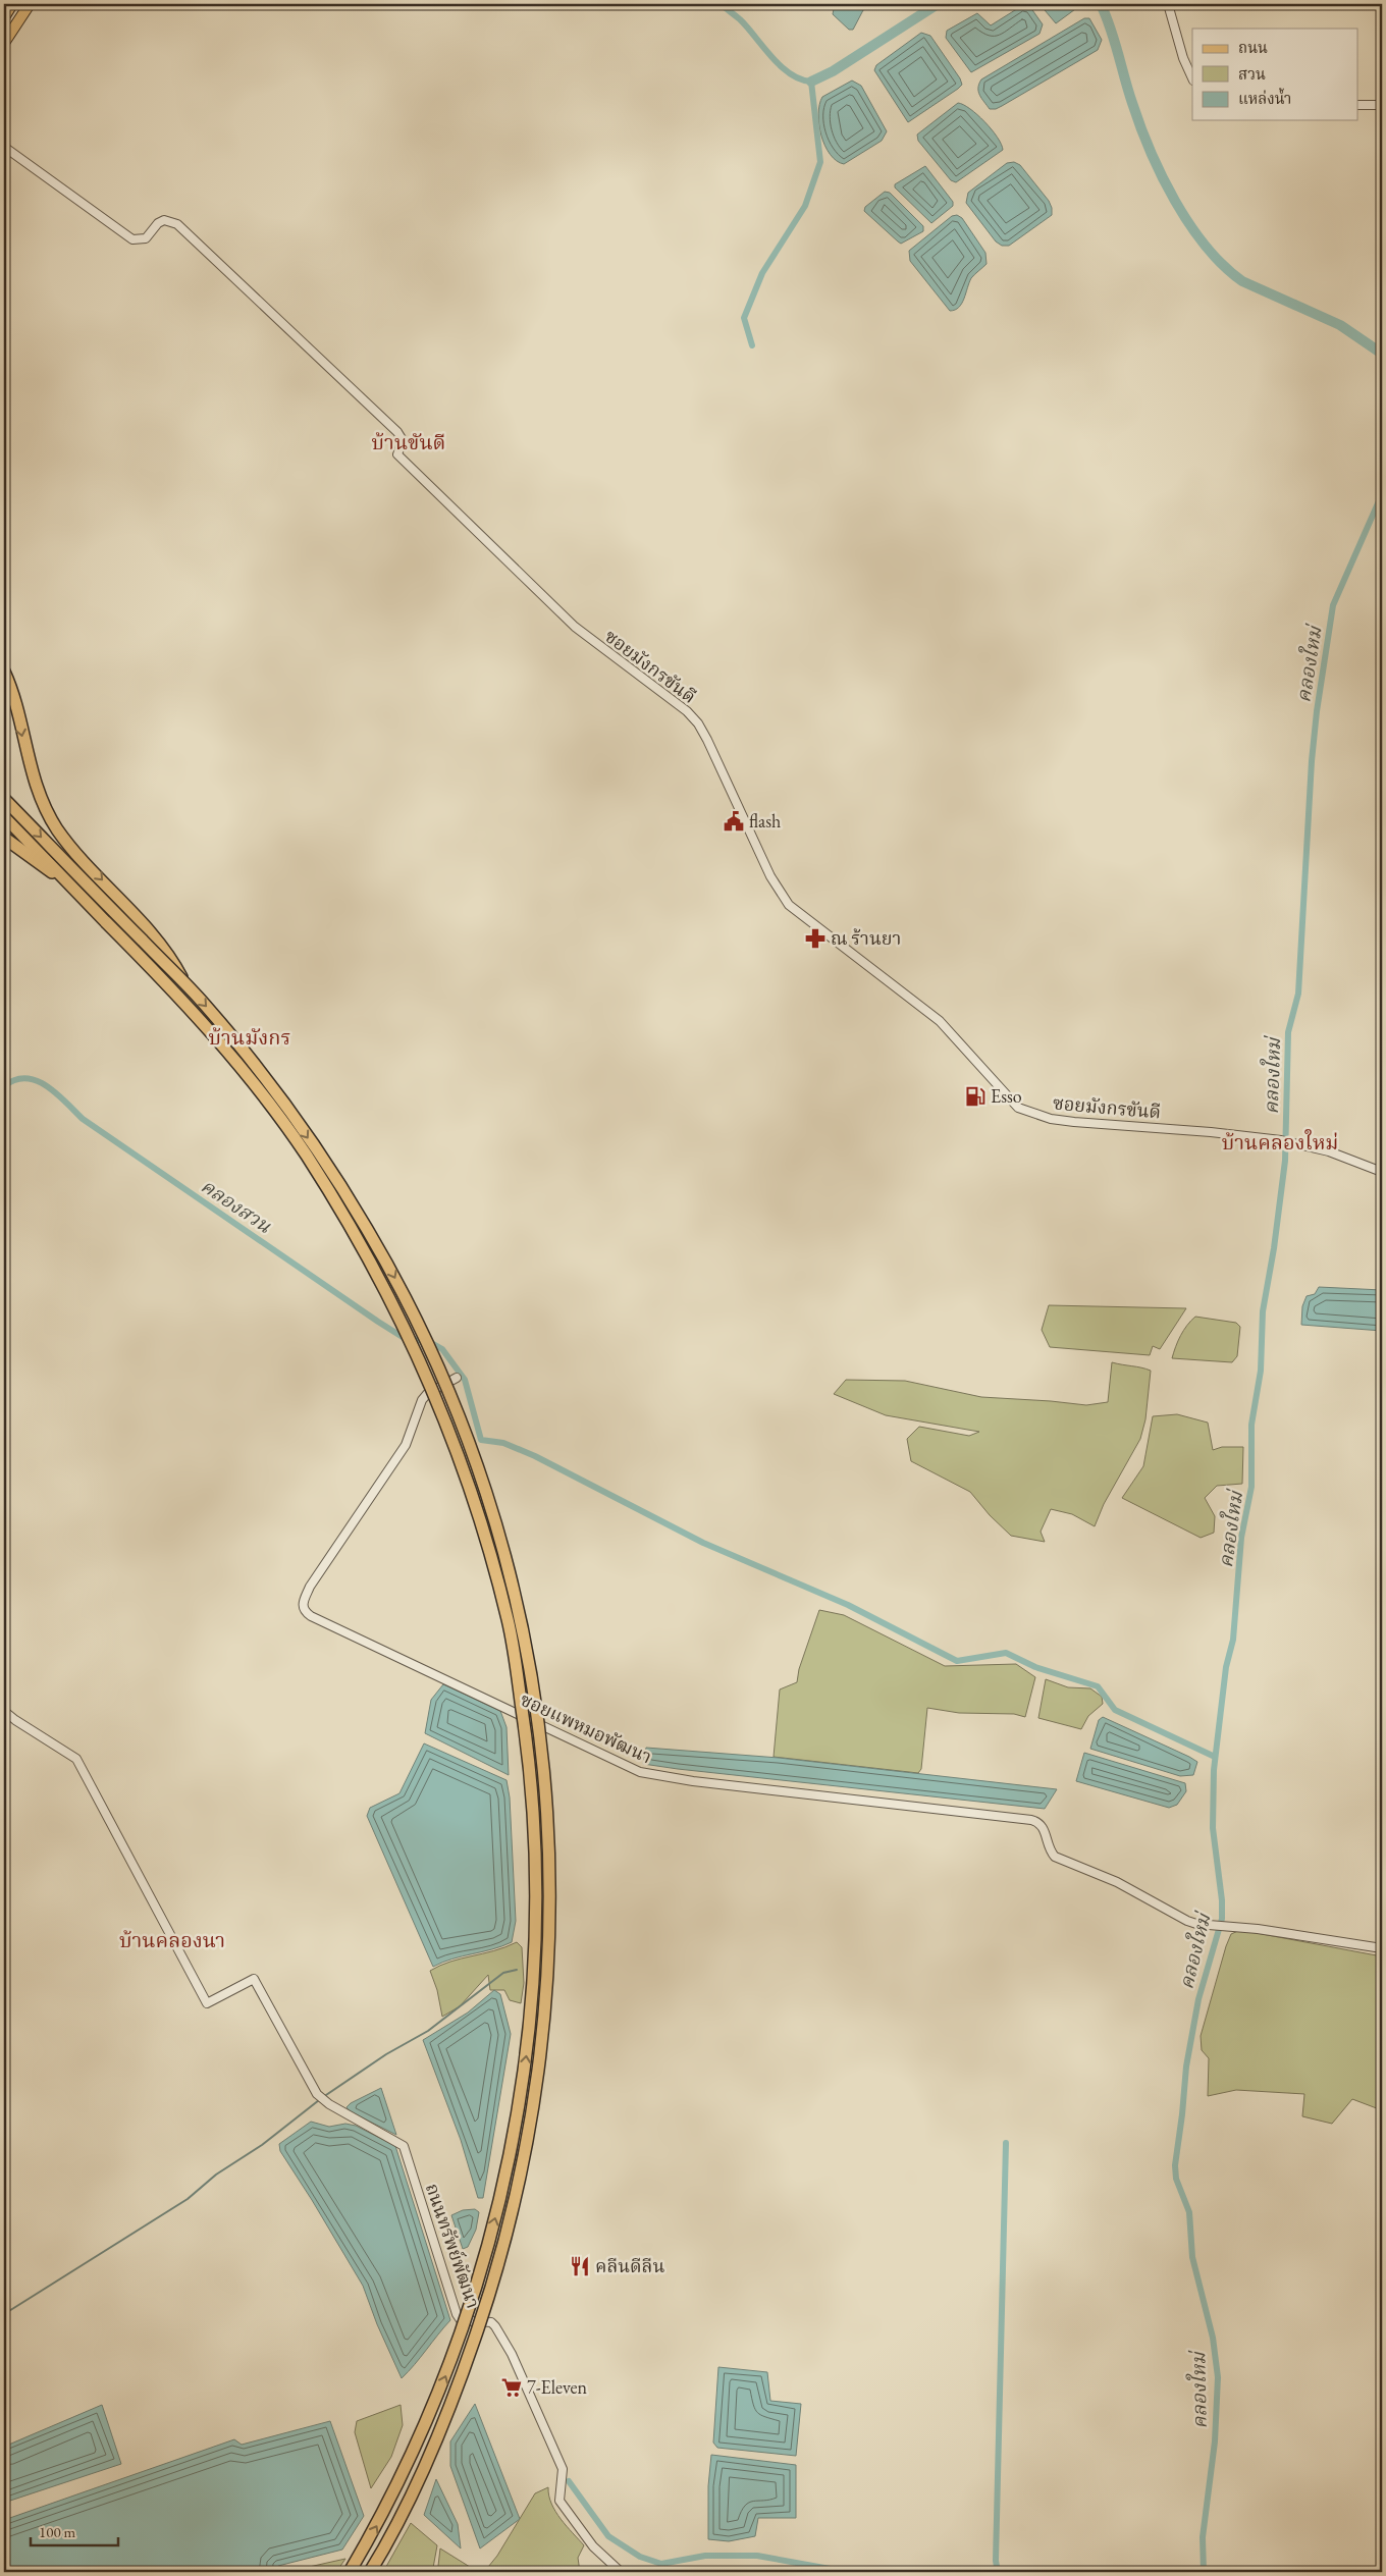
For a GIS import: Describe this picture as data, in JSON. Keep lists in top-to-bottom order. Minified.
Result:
{"streets":{"street":["ซอยมังกรขันดี","ซอยแพหมอพัฒนา","ถนนทรัพย์พัฒนา"]},"districts":["บ้านขันดี","บ้านมังกร","บ้านคลองใหม่","บ้านคลองนา"],"water":["คลองใหม่","คลองสวน"],"places":{"public building":["flash"],"pharmacy":["ณ ร้านยา"],"fuel station":["Esso"],"restaurant":["คลีนดีลีน"],"supermarket":["7-Eleven"]},"legend":["ถนน","สวน","แหล่งน้ำ"],"scale_bar":"100 m"}
